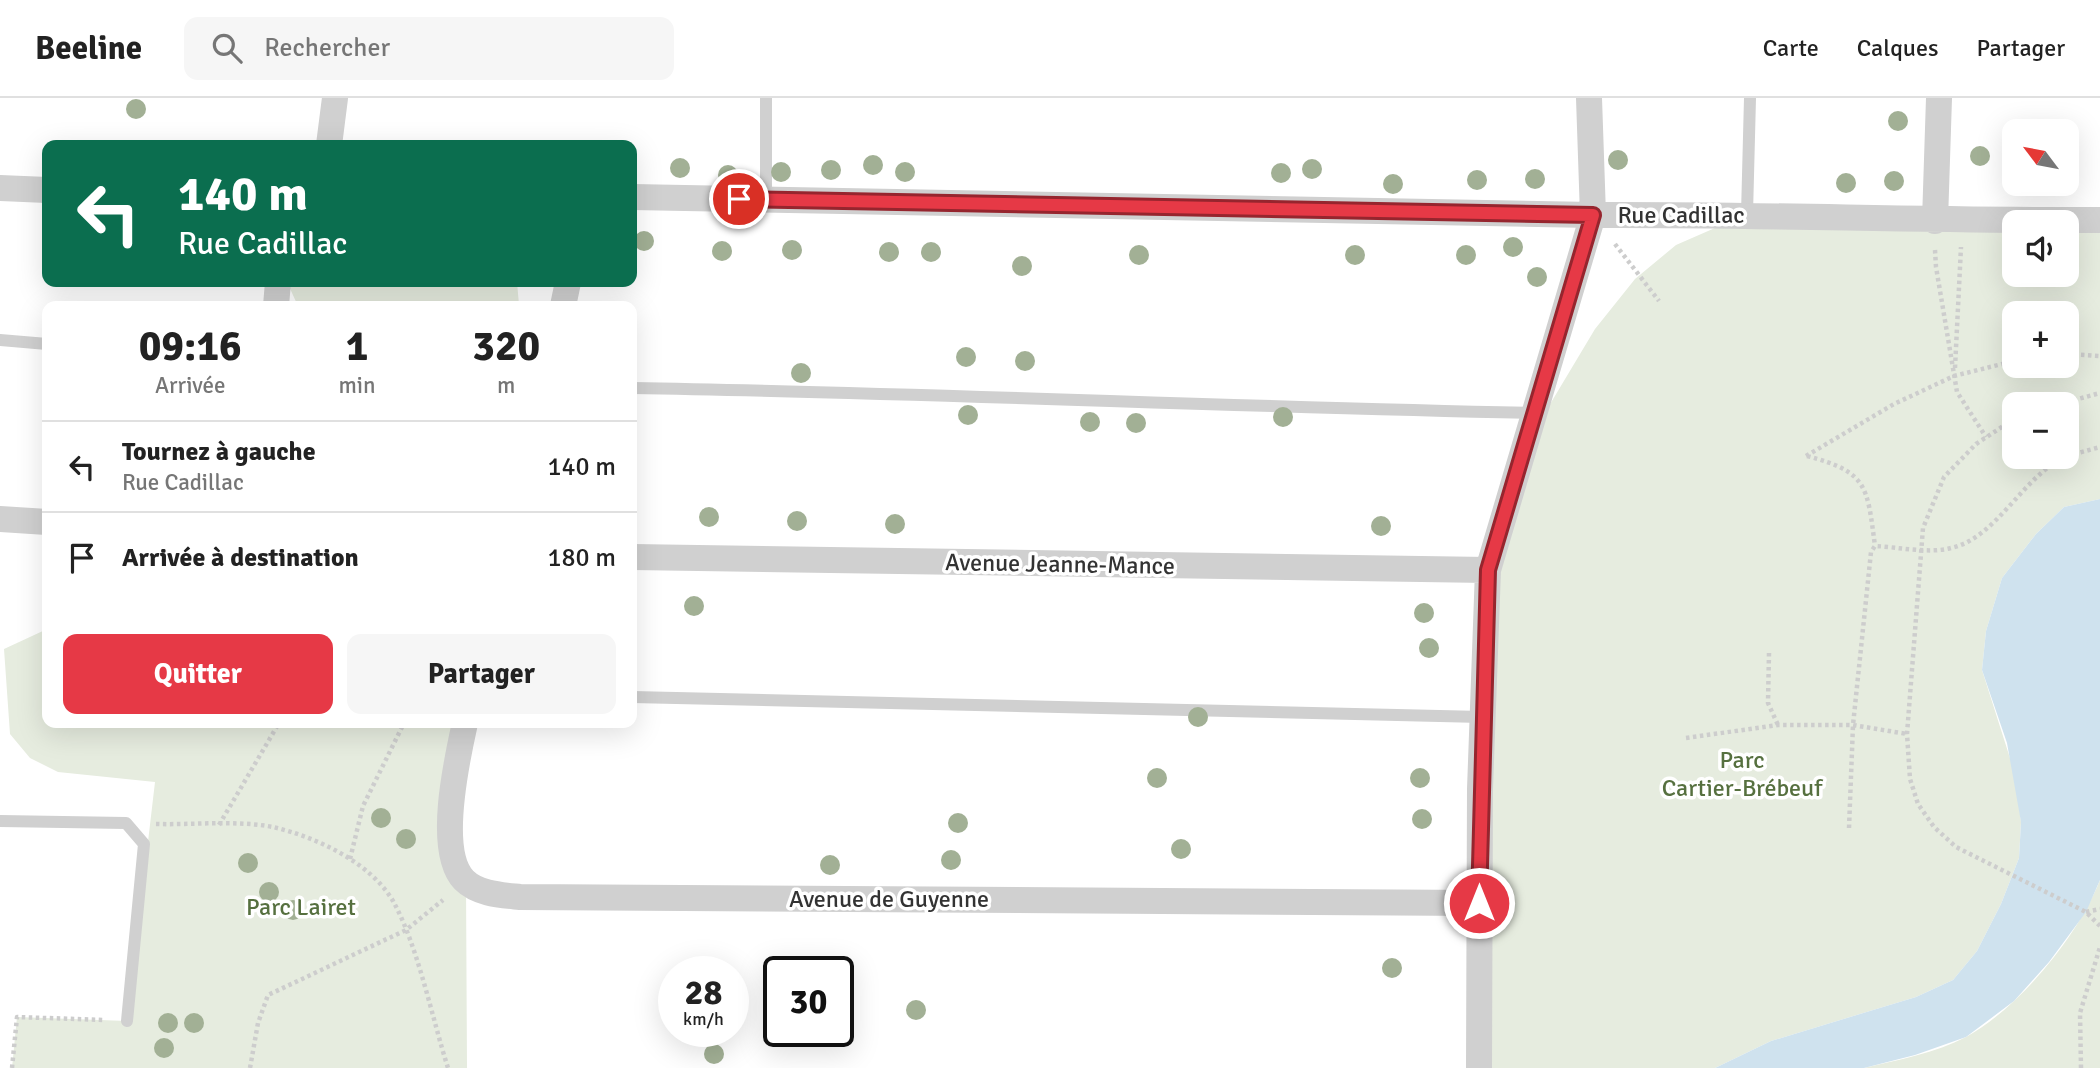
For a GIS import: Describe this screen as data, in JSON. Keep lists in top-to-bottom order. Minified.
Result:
{"streets":{"street":["Rue Cadillac","Avenue Jeanne-Mance","Avenue de Guyenne"]},"parks":["Parc Cartier-Brébeuf","Parc Lairet"],"north":"top left","page":{"header":"Beeline","search":"Rechercher","nav":["Carte","Calques","Partager"],"map_buttons":["+","−"],"turn":["140 m","Rue Cadillac"],"eta":["09:16","Arrivée","1","min","320","m"],"list":[{"name":"Tournez à gauche","note":"Rue Cadillac","value":"140 m"},{"name":"Arrivée à destination","value":"180 m"}],"buttons":["Quitter","Partager"],"speed":"28 km/h","limit":"30"}}
